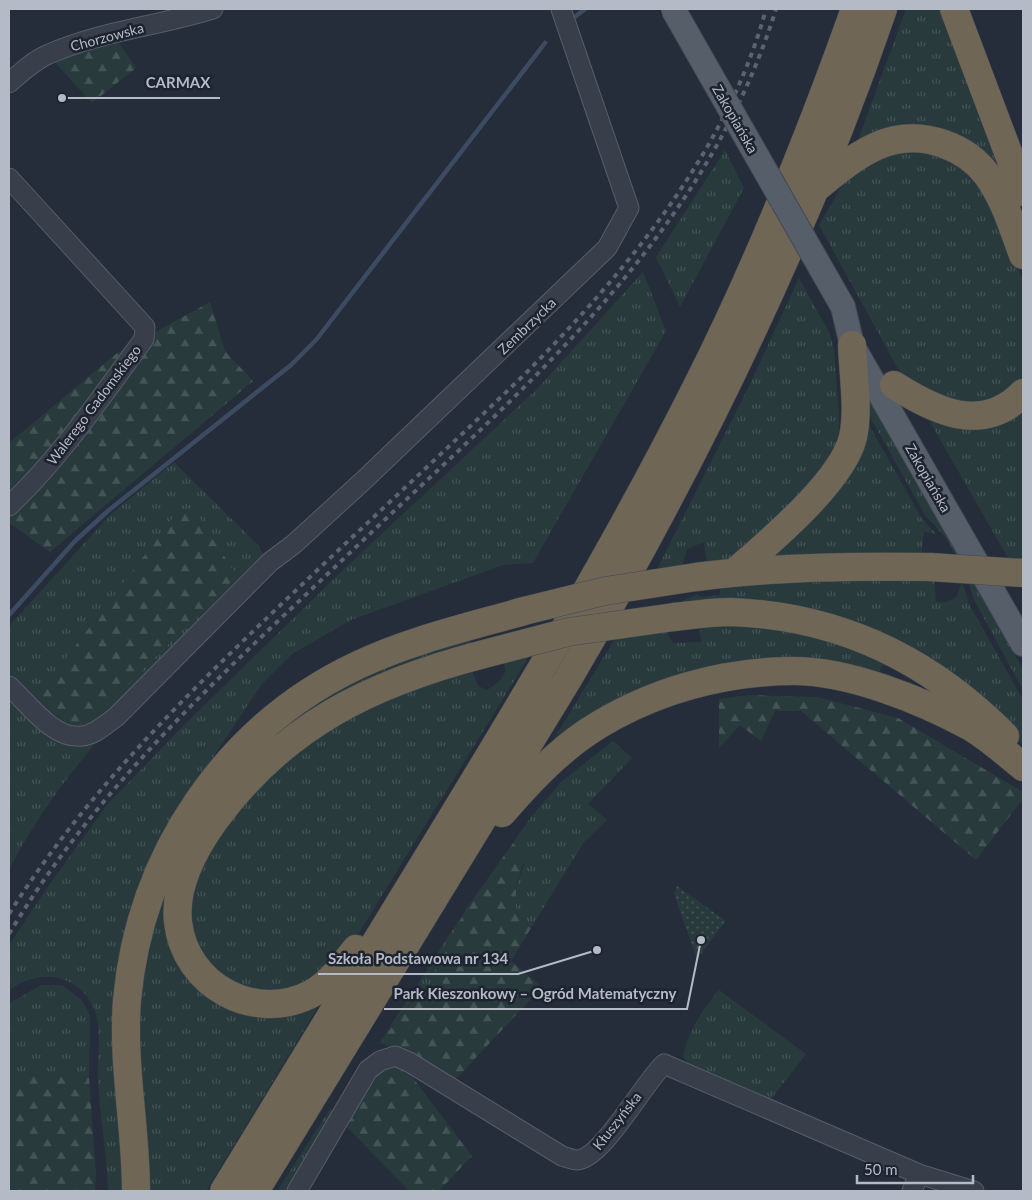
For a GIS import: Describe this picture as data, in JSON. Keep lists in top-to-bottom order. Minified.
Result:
{"streets":{"main road":["Zakopiańska"],"street":["Chorzowska","Zembrzycka","Walerego Gadomskiego","Kłuszyńska"]},"places":["CARMAX","Park Kieszonkowy – Ogród Matematyczny","Szkoła Podstawowa nr 134"],"scale_bar":"50 m"}
